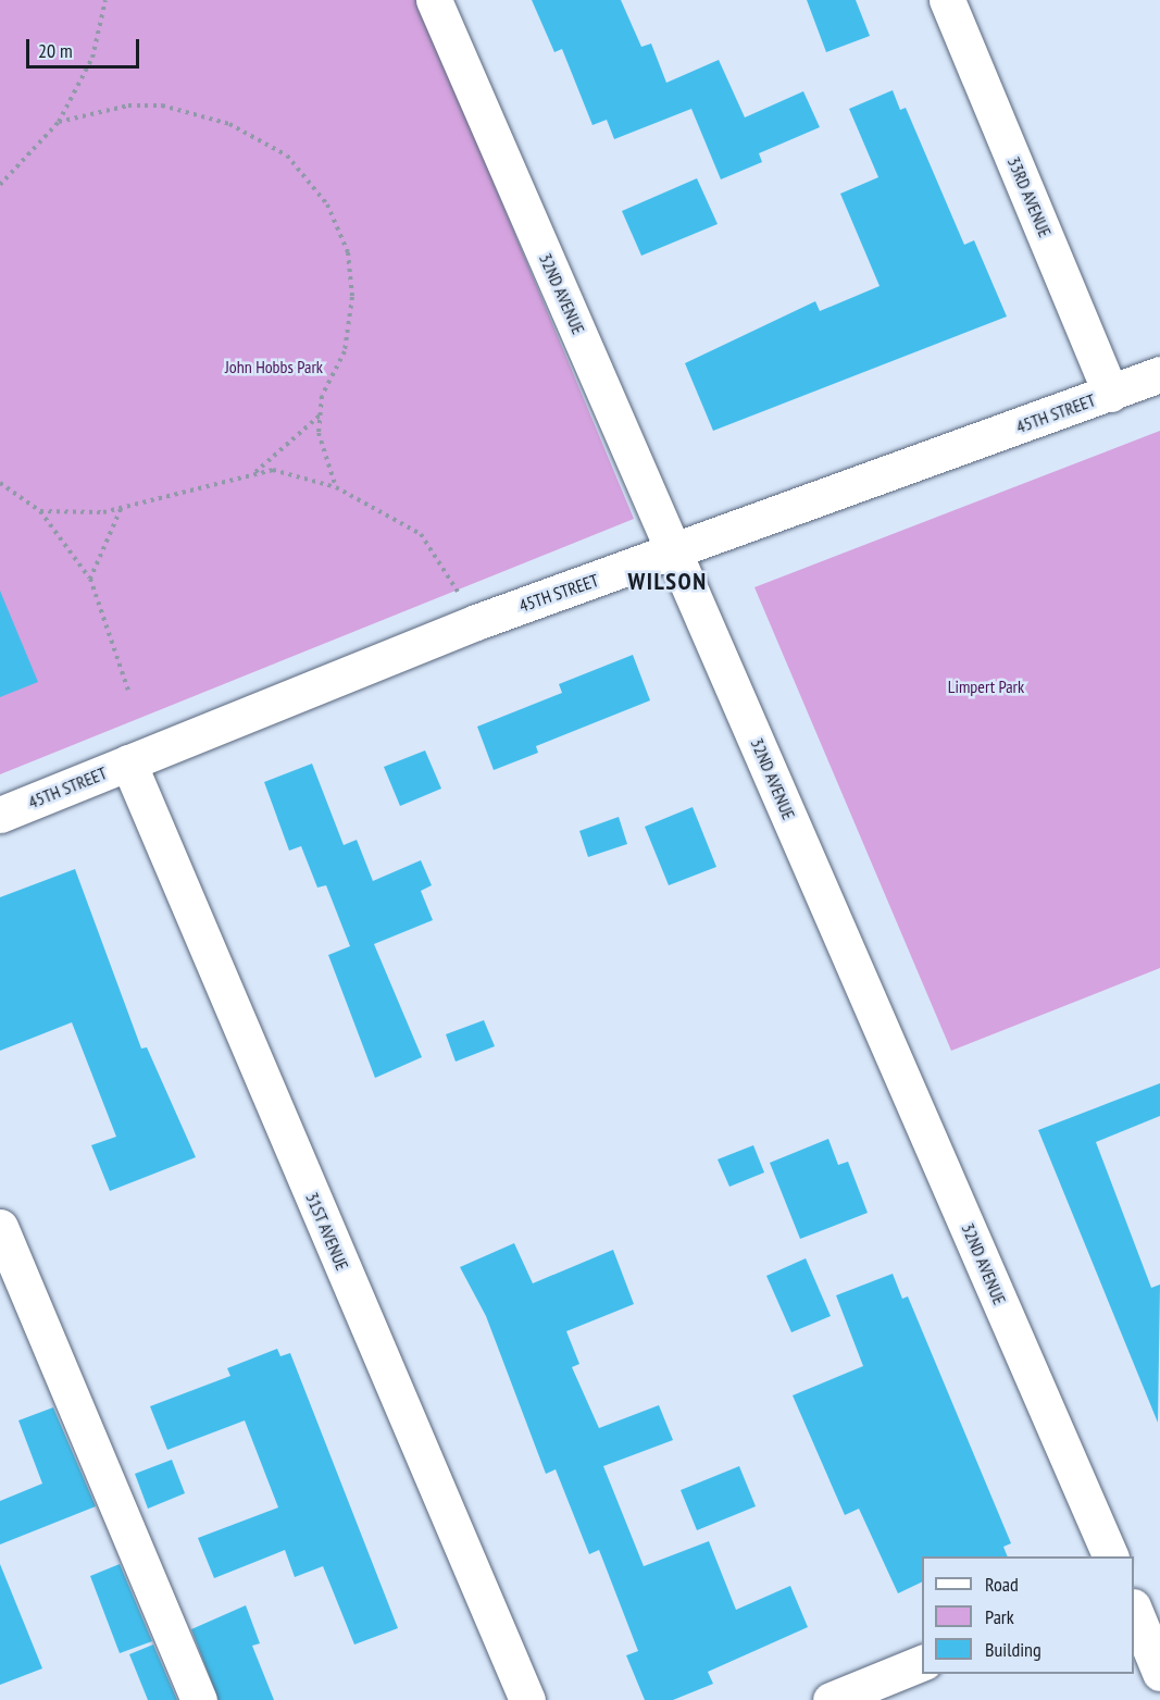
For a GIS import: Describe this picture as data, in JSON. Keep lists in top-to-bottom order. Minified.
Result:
{"streets":{"street":["33RD AVENUE","32ND AVENUE","45TH STREET","31ST AVENUE"]},"crossings":[["33RD AVENUE","45TH STREET"],["32ND AVENUE","45TH STREET"],["45TH STREET","31ST AVENUE"]],"districts":["WILSON"],"parks":["John Hobbs Park","Limpert Park"],"legend":["Road","Park","Building"],"scale_bar":"20 m"}
